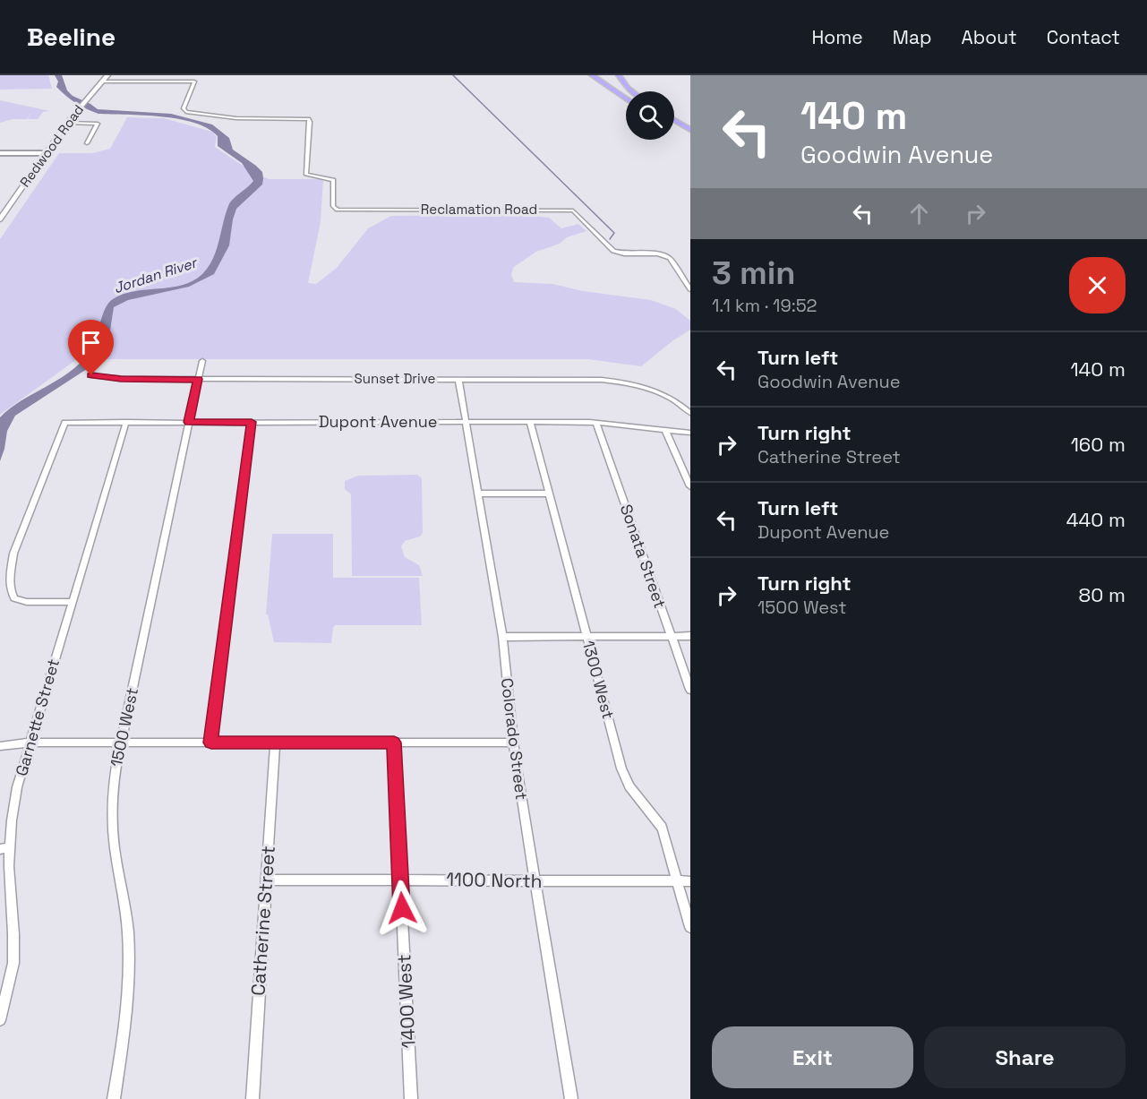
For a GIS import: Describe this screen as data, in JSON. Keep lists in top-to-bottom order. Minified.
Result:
{"streets":{"main road":["Redwood Road"],"street":["Reclamation Road","Sunset Drive","Dupont Avenue","Sonata Street","1300 West","Garnette Street","1500 West","Colorado Street","1100 North","Catherine Street","1400 West"]},"crossings":[["Sunset Drive","1500 West"],["Sunset Drive","Colorado Street"],["Dupont Avenue","Sonata Street"],["Dupont Avenue","1300 West"],["Dupont Avenue","Garnette Street"],["Dupont Avenue","1500 West"],["Dupont Avenue","Colorado Street"],["1300 West","1100 North"],["Colorado Street","1100 North"],["1100 North","Catherine Street"],["1100 North","1400 West"]],"water":["Jordan River"],"page":{"header":"Beeline","nav":["Home","Map","About","Contact"],"turn":["140 m","Goodwin Avenue"],"heading":["3 min","1.1 km · 19:52"],"list":[{"name":"Turn left","note":"Goodwin Avenue","value":"140 m"},{"name":"Turn right","note":"Catherine Street","value":"160 m"},{"name":"Turn left","note":"Dupont Avenue","value":"440 m"},{"name":"Turn right","note":"1500 West","value":"80 m"}],"buttons":["Exit","Share"]}}
